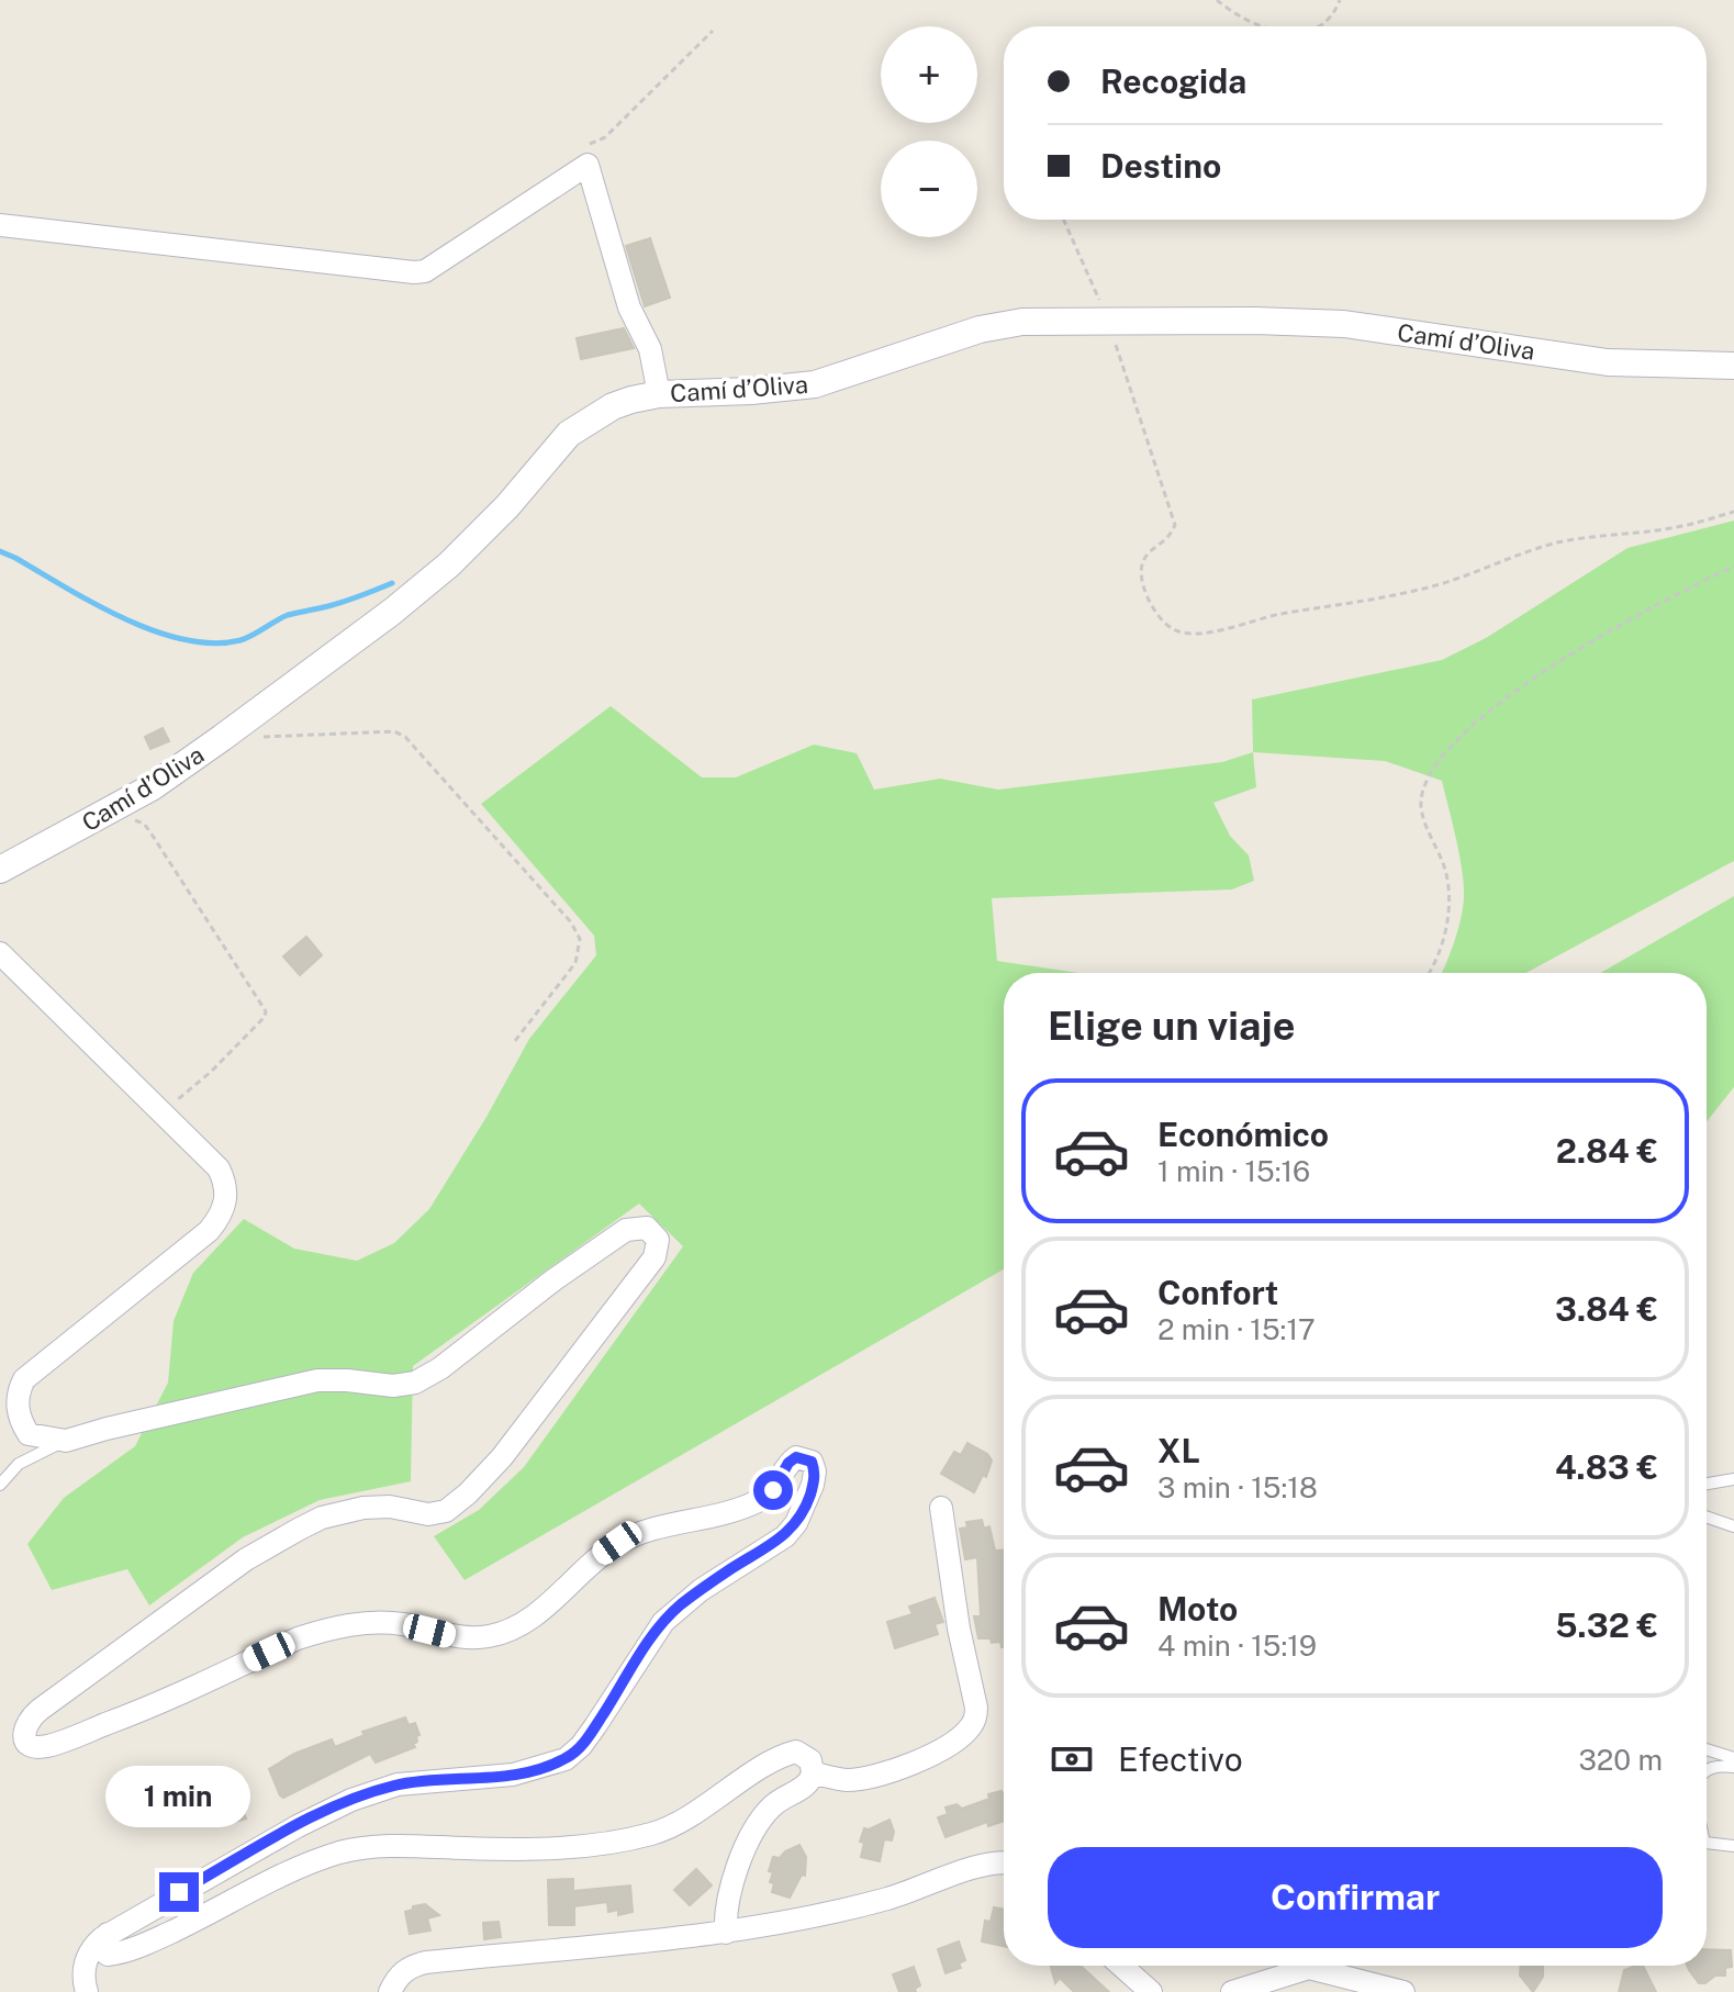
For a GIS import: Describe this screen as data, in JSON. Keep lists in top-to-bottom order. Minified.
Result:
{"streets":{"street":["Camí d’Oliva"]},"page":{"map_buttons":["+","−"],"banner":["Recogida","Destino"],"heading":"Elige un viaje","list":[{"name":"Económico","note":"1 min · 15:16","value":"2.84 €"},{"name":"Confort","note":"2 min · 15:17","value":"3.84 €"},{"name":"XL","note":"3 min · 15:18","value":"4.83 €"},{"name":"Moto","note":"4 min · 15:19","value":"5.32 €"}],"pay":["Efectivo","320 m"],"bubble":"1 min","buttons":"Confirmar"}}
